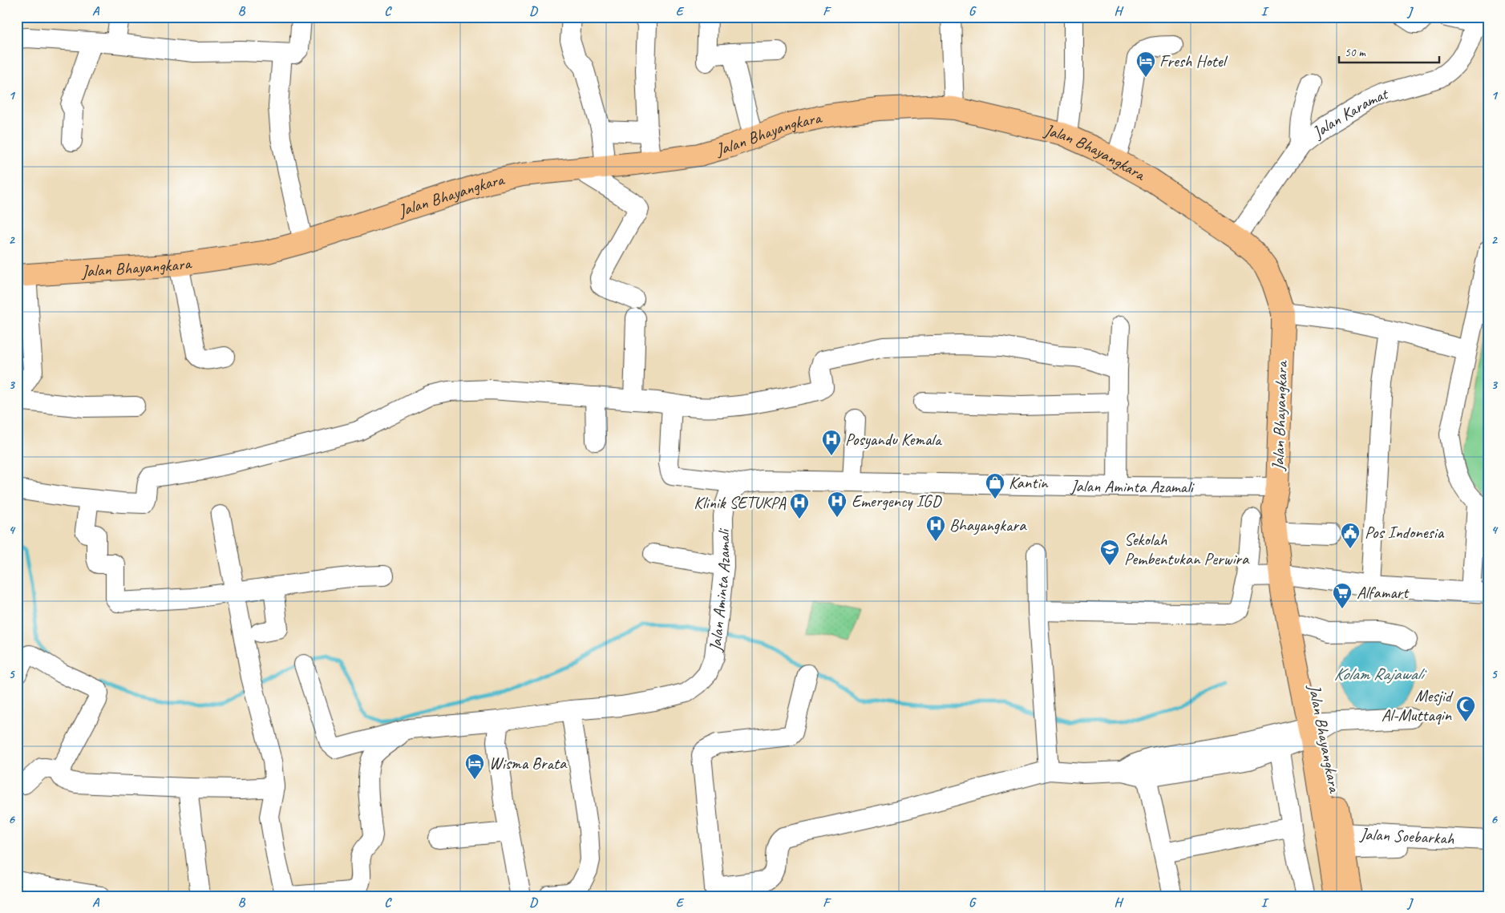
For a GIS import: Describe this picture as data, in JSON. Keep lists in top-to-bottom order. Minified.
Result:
{"streets":{"highway":["Jalan Bhayangkara"],"street":["Jalan Karamat","Jalan Aminta Azamali","Jalan Soebarkah"]},"crossings":[["Jalan Karamat","Jalan Bhayangkara"],["Jalan Bhayangkara","Jalan Aminta Azamali"],["Jalan Bhayangkara","Jalan Soebarkah"]],"water":["Kolam Rajawali"],"places":{"hotel":["Fresh Hotel","Wisma Brata"],"hospital":["Posyandu Kemala","Emergency IGD","Klinik SETUKPA","Bhayangkara"],"shop":["Kantin"],"public building":["Pos Indonesia"],"school or university":["Sekolah Pembentukan Perwira"],"supermarket":["Alfamart"],"mosque":["Mesjid Al-Muttaqin"]},"scale_bar":"50 m","grid":{"columns":["A","B","C","D","E","F","G","H","I","J"],"rows":["1","2","3","4","5","6"]}}
